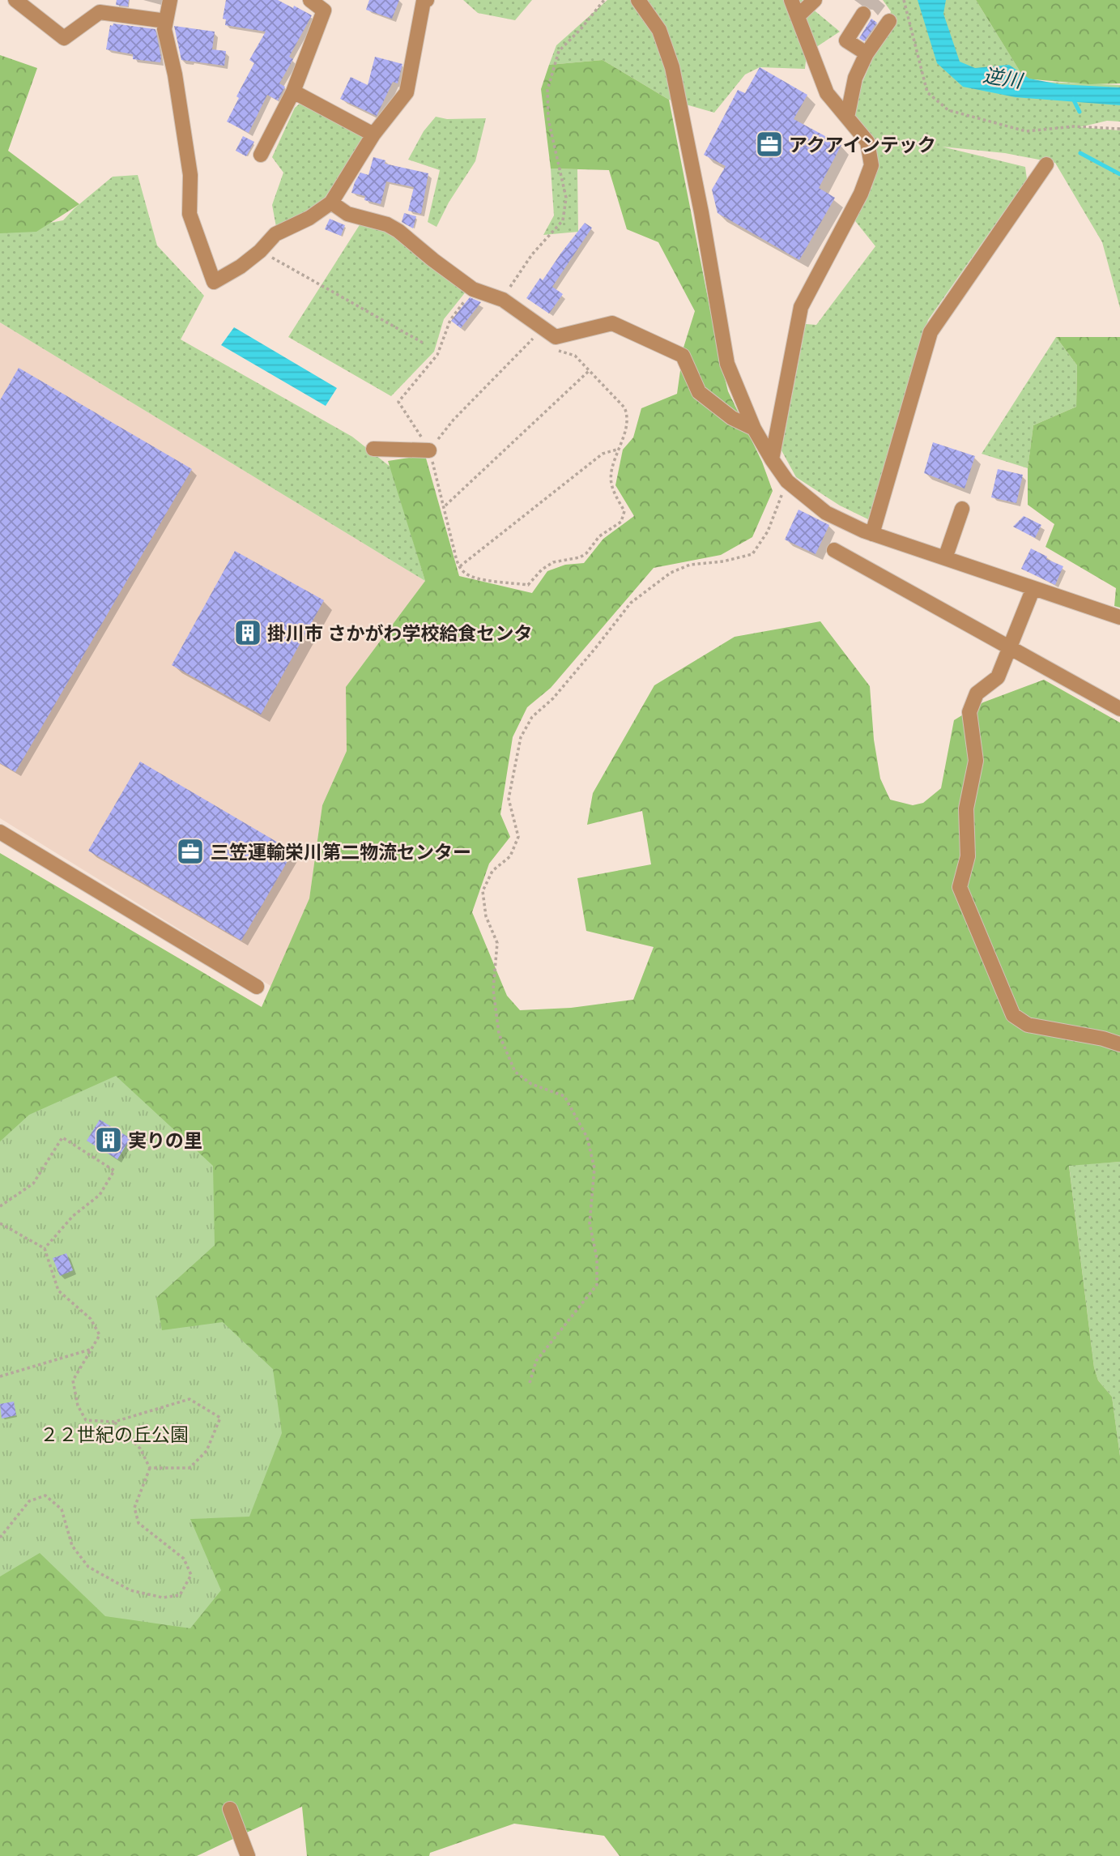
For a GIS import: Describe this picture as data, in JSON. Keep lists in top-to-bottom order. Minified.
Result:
{"water":["逆川"],"parks":["２２世紀の丘公園"],"places":{"office":["アクアインテック","三笠運輸栄川第二物流センター"],"building":["掛川市 さかがわ学校給食センタ","実りの里"]}}
